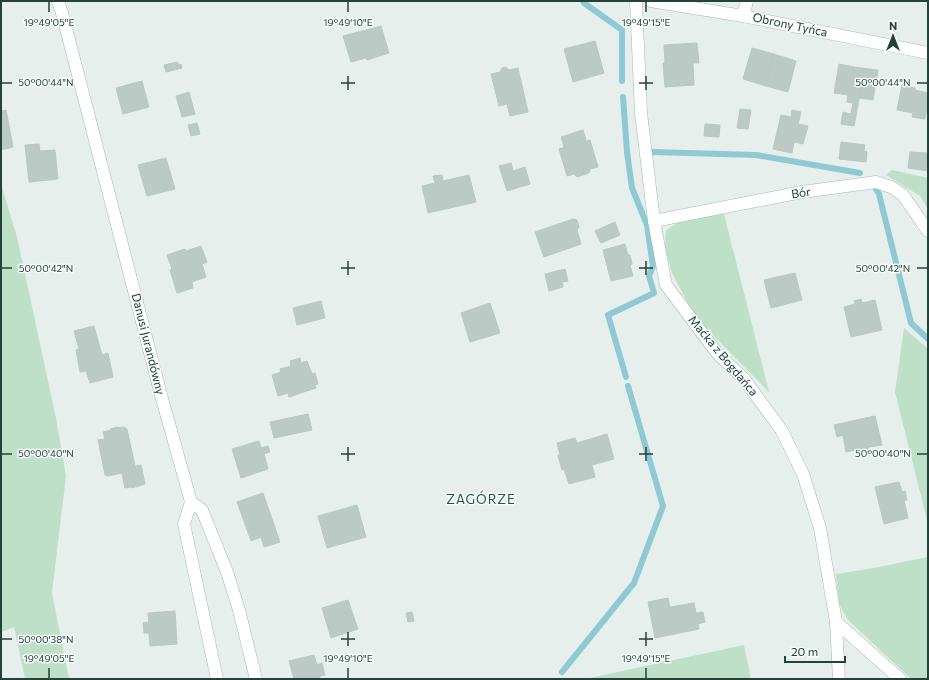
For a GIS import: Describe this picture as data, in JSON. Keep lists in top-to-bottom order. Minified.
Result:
{"streets":{"street":["Obrony Tyńca","Bór","Danusi Jurandówny","Maćka z Bogdańca"]},"crossings":[["Bór","Maćka z Bogdańca"]],"districts":["ZAGÓRZE"],"scale_bar":"20 m","north":"top","coordinates":["19°49'05\"E","19°49'10\"E","19°49'15\"E","50°00'44\"N","50°00'42\"N","50°00'40\"N","50°00'38\"N"]}
